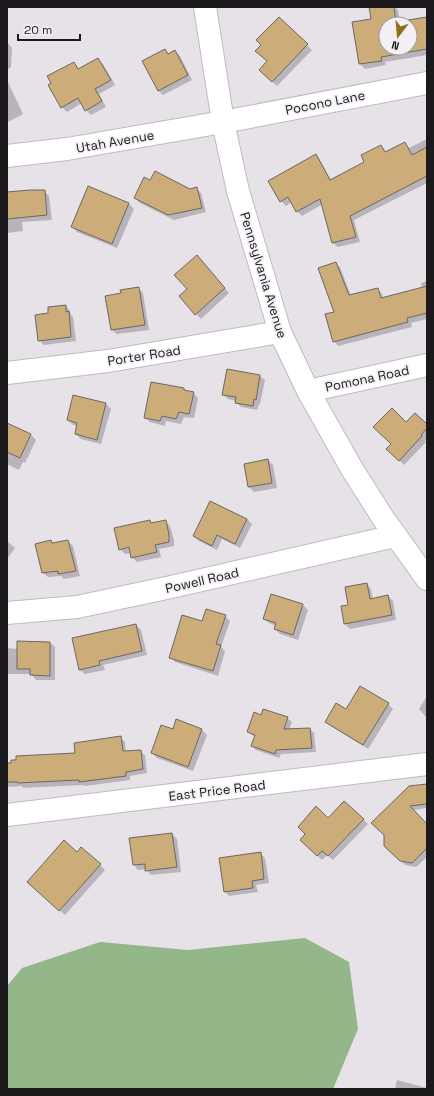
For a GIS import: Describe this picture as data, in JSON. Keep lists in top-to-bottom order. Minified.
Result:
{"streets":{"street":["Pocono Lane","Utah Avenue","Pennsylvania Avenue","Porter Road","Pomona Road","Powell Road","East Price Road"]},"crossings":[["Pocono Lane","Utah Avenue"],["Pocono Lane","Pennsylvania Avenue"],["Utah Avenue","Pennsylvania Avenue"],["Pennsylvania Avenue","Porter Road"],["Pennsylvania Avenue","Pomona Road"],["Pennsylvania Avenue","Powell Road"]],"scale_bar":"20 m","north":"bottom"}
